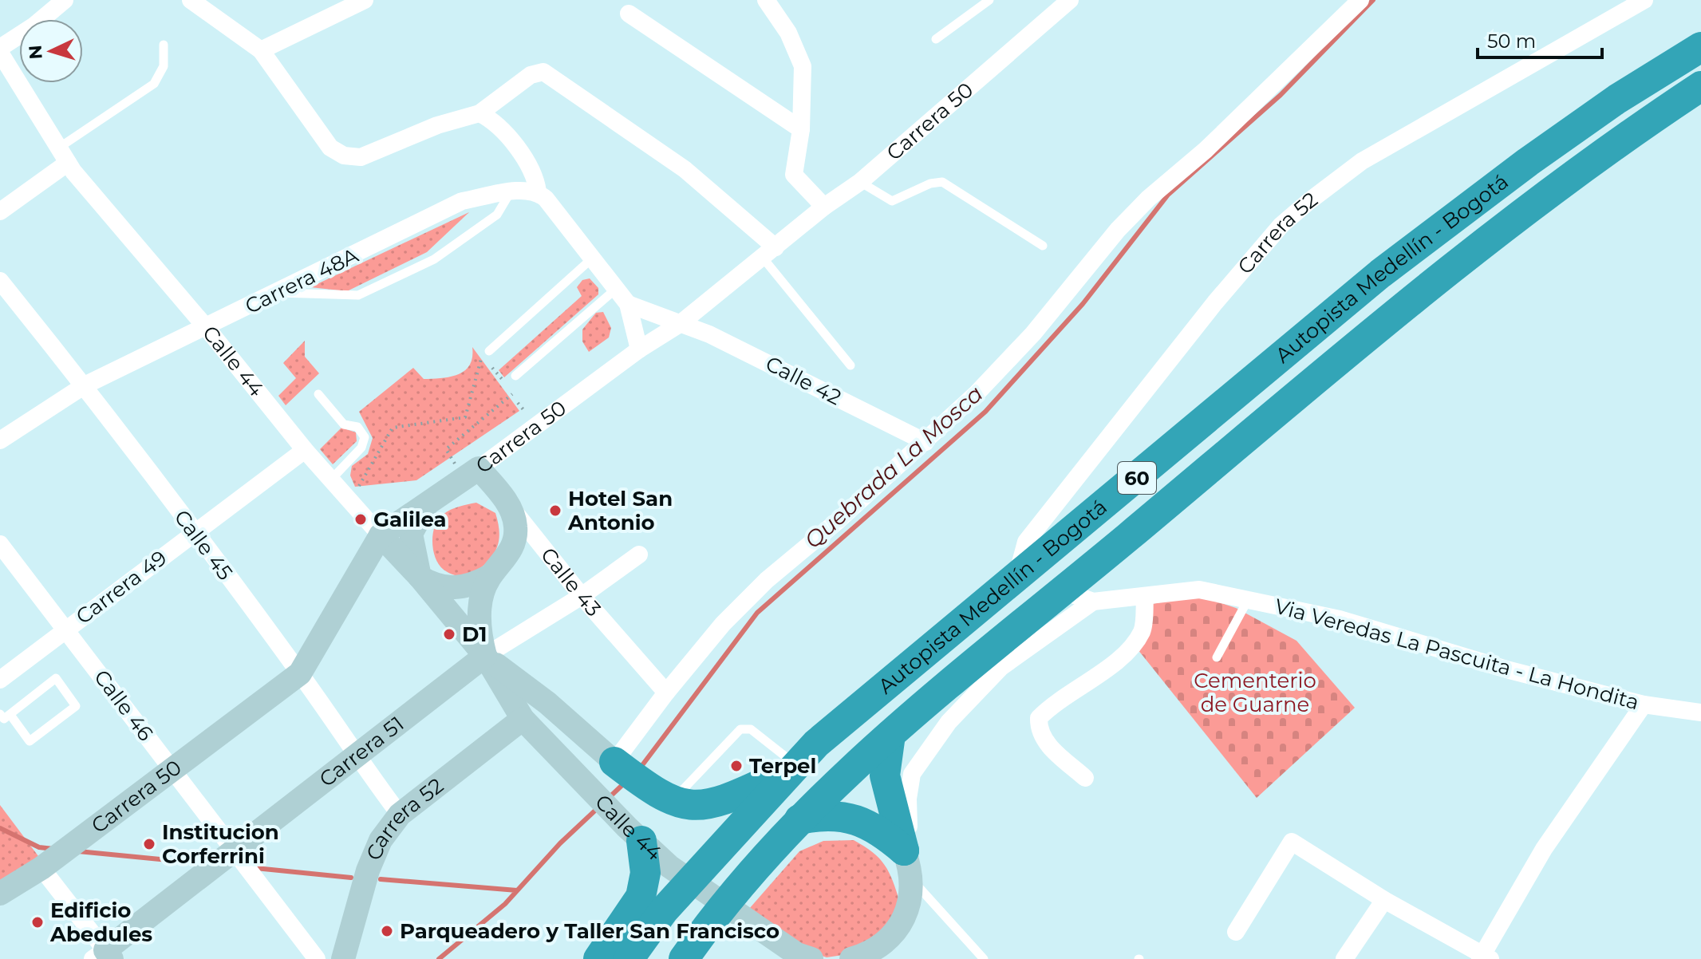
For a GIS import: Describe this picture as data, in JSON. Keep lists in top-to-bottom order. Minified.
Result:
{"streets":{"highway":["Autopista Medellín - Bogotá","60"],"street":["Carrera 50","Carrera 52","Carrera 48A","Calle 44","Calle 42","Calle 45","Calle 43","Carrera 49","Via Veredas La Pascuita - La Hondita","Calle 46","Carrera 51"]},"crossings":[["Carrera 50","Calle 44"],["Carrera 50","Calle 42"],["Carrera 50","Calle 45"],["Carrera 50","Calle 43"],["Carrera 50","Calle 46"],["Carrera 52","Autopista Medellín - Bogotá"],["Carrera 52","Calle 44"],["Carrera 52","Calle 45"],["Autopista Medellín - Bogotá","Via Veredas La Pascuita - La Hondita"],["Carrera 48A","Calle 44"],["Carrera 48A","Calle 45"],["Calle 44","Calle 43"],["Calle 44","Carrera 49"],["Calle 44","Carrera 51"],["Calle 45","Carrera 49"],["Calle 45","Carrera 51"],["Calle 43","Carrera 51"],["Carrera 49","Calle 46"],["Calle 46","Carrera 51"]],"water":["Quebrada La Mosca"],"parks":["Cementerio de Guarne"],"places":["Hotel San Antonio","Galilea","D1","Terpel","Institucion Corferrini","Edificio Abedules","Parqueadero y Taller San Francisco"],"scale_bar":"50 m","north":"left"}
